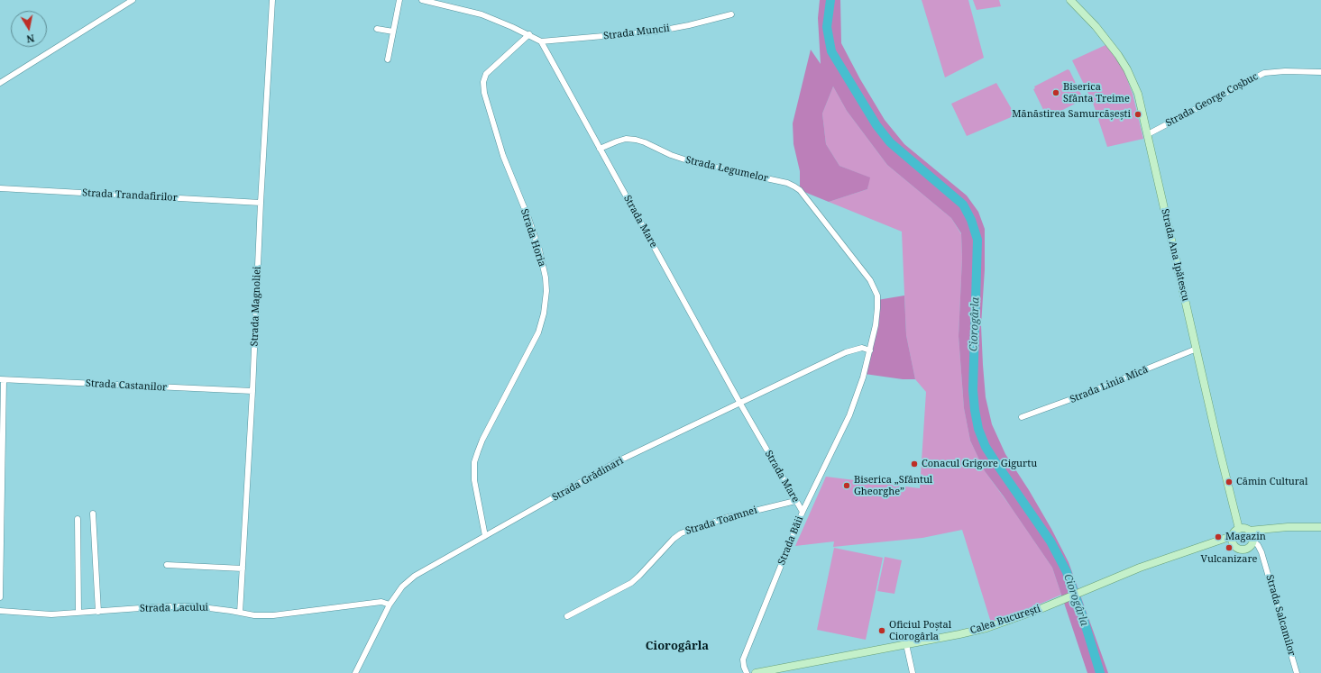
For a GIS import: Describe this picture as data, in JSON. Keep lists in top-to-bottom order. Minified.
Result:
{"streets":{"main road":["Strada Ana Ipătescu","Calea București"],"street":["Strada Muncii","Strada George Coșbuc","Strada Legumelor","Strada Trandafirilor","Strada Mare","Strada Horia","Strada Magnoliei","Strada Linia Mică","Strada Castanilor","Strada Grădinari","Strada Toamnei","Strada Băii","Strada Lacului","Strada Salcamilor"]},"crossings":[["Strada Muncii","Strada Mare"],["Strada George Coșbuc","Strada Ana Ipătescu"],["Strada Legumelor","Strada Mare"],["Strada Legumelor","Strada Băii"],["Strada Trandafirilor","Strada Magnoliei"],["Strada Mare","Strada Horia"],["Strada Mare","Strada Grădinari"],["Strada Mare","Strada Toamnei"],["Strada Mare","Strada Băii"],["Strada Horia","Strada Grădinari"],["Strada Ana Ipătescu","Strada Linia Mică"],["Strada Ana Ipătescu","Strada Salcamilor"],["Strada Ana Ipătescu","Calea București"],["Strada Magnoliei","Strada Castanilor"],["Strada Magnoliei","Strada Lacului"],["Strada Grădinari","Strada Băii"],["Strada Grădinari","Strada Lacului"],["Strada Salcamilor","Calea București"]],"districts":["Ciorogârla"],"water":["Ciorogârla"],"places":["Biserica Sfânta Treime","Mănăstirea Samurcășești","Conacul Grigore Gigurtu","Cămin Cultural","Biserica „Sfântul Gheorghe”","Magazin","Vulcanizare","Oficiul Poștal Ciorogârla"],"north":"bottom"}
